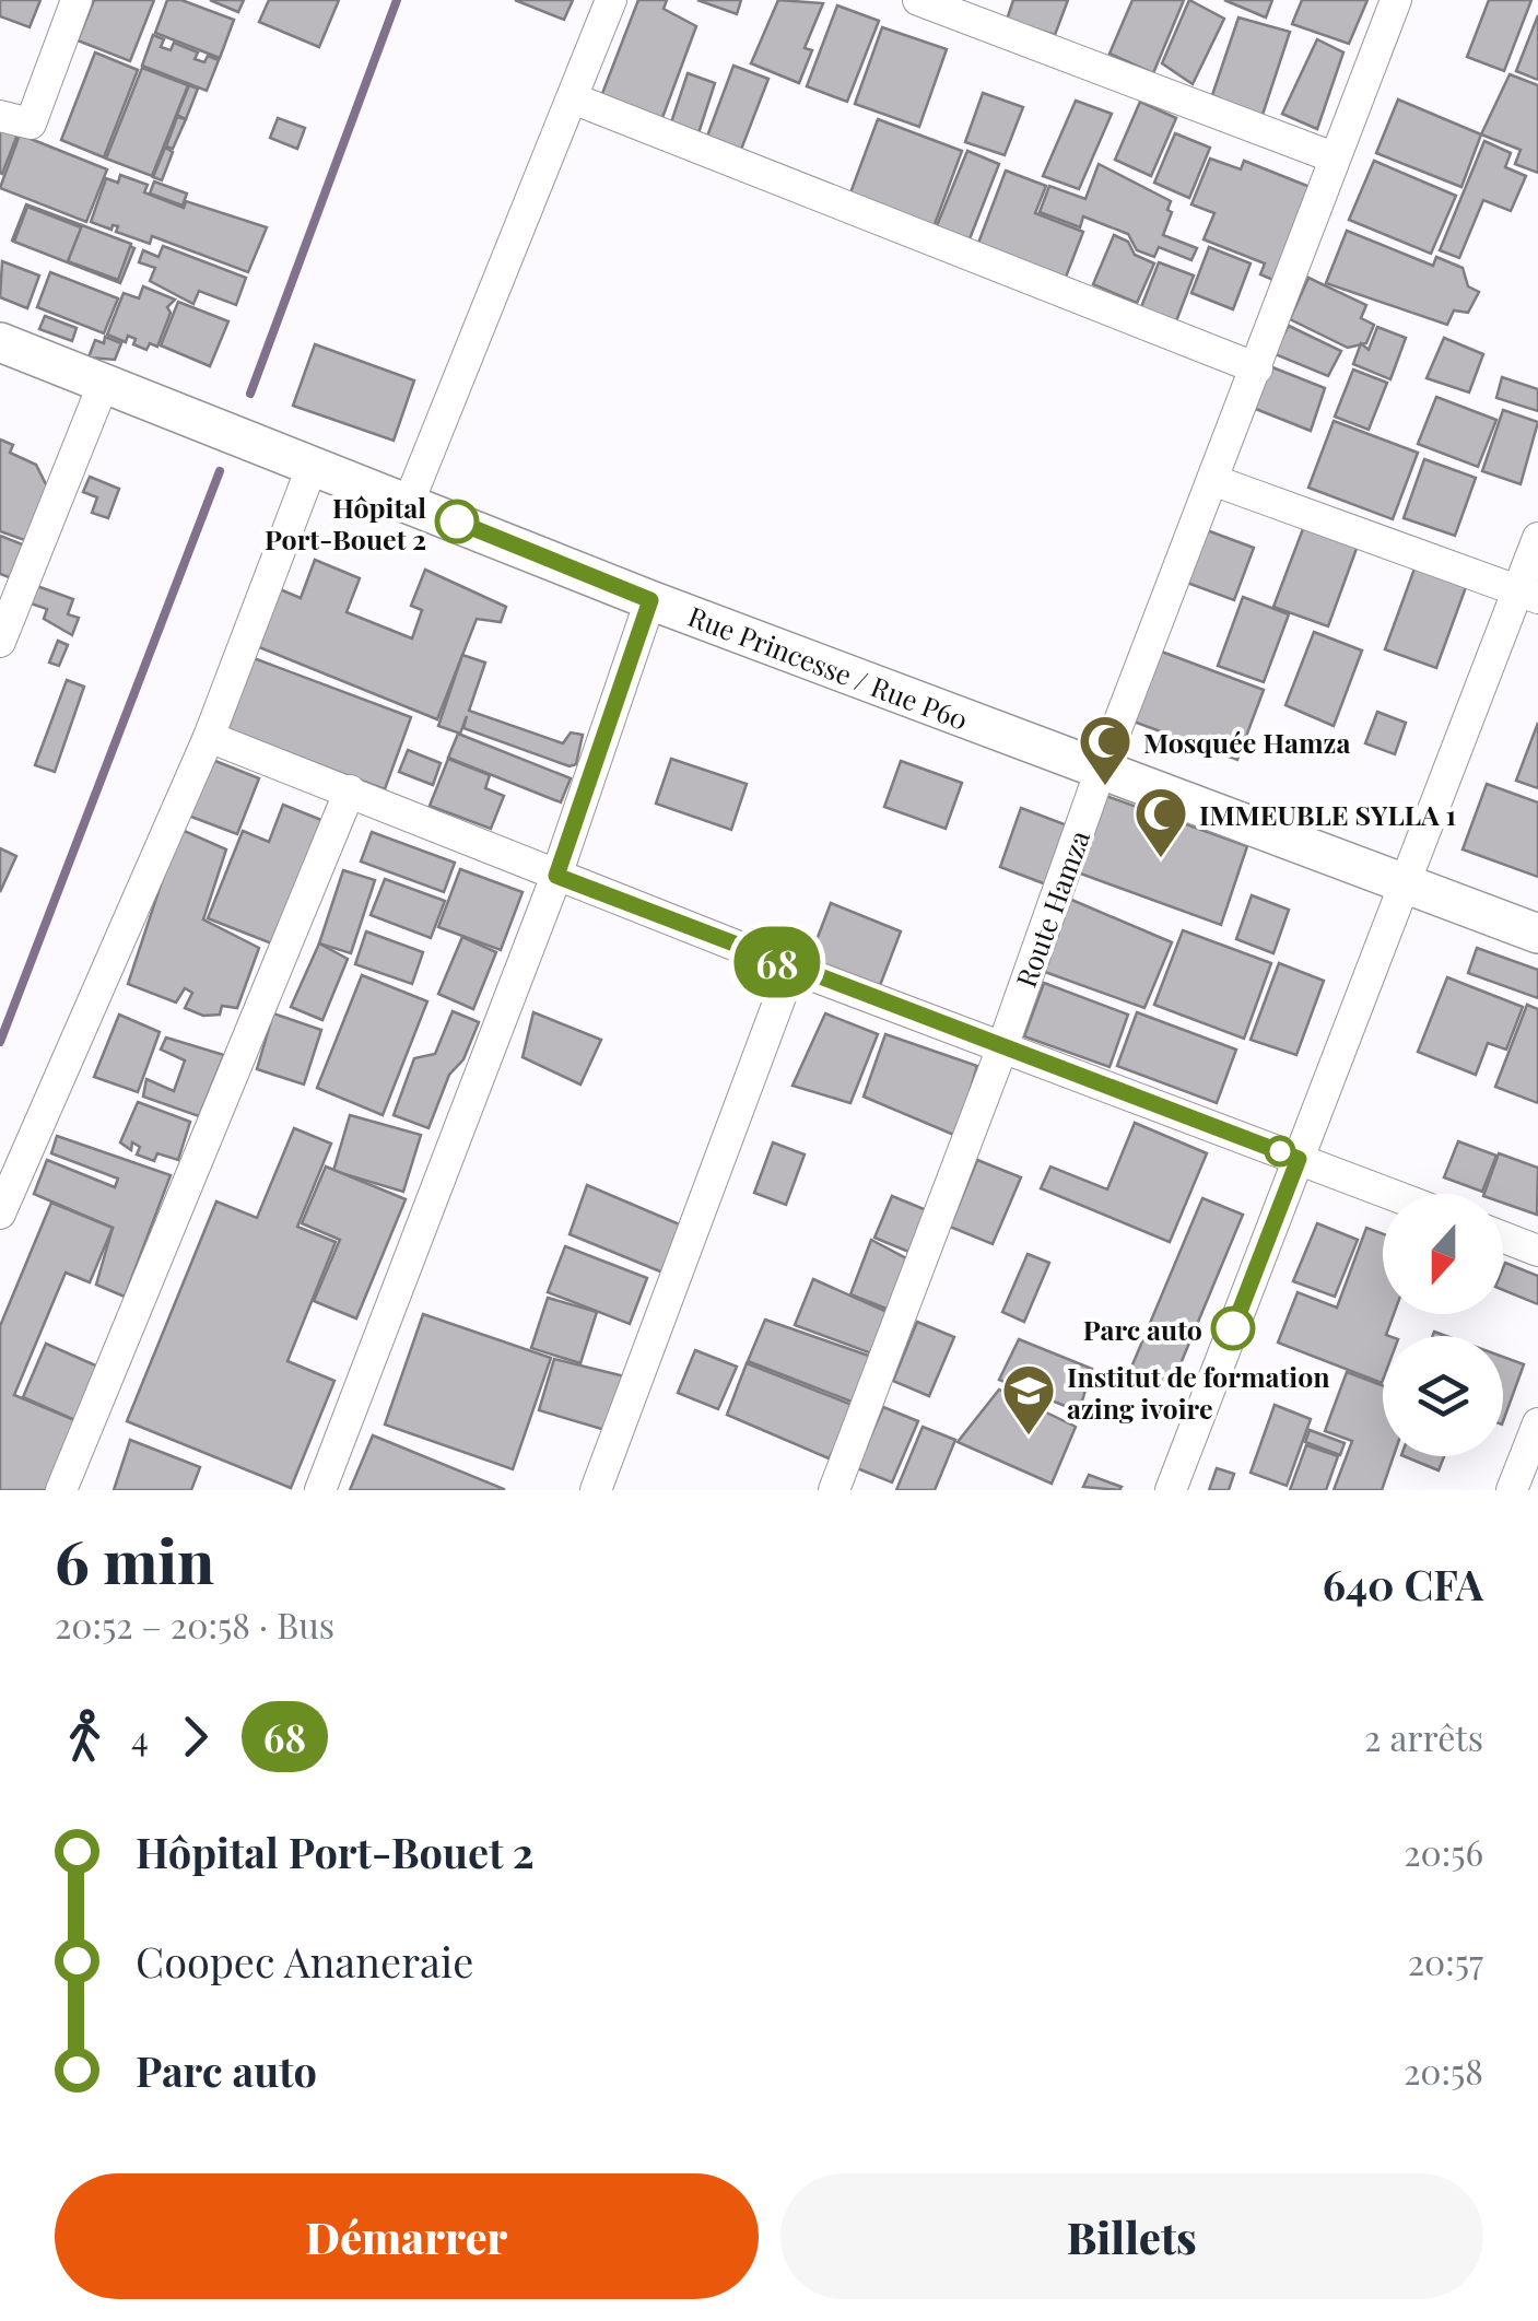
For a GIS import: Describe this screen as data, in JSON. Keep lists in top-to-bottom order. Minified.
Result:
{"streets":{"street":["Rue Princesse / Rue P60","Route Hamza"]},"crossings":[["Rue Princesse / Rue P60","Route Hamza"]],"places":{"other":["Hôpital Port-Bouet 2","Parc auto"],"mosque":["Mosquée Hamza","IMMEUBLE SYLLA 1"],"school or university":["Institut de formation azing ivoire"]},"lines":["bus line 68"],"north":"bottom","page":{"on_map":"68","heading":["6 min","20:52 – 20:58 · Bus","640 CFA"],"legs":["4","68","2 arrêts"],"list":[{"name":"Hôpital Port-Bouet 2","value":"20:56"},{"name":"Coopec Ananeraie","value":"20:57"},{"name":"Parc auto","value":"20:58"}],"buttons":["Démarrer","Billets"]}}
